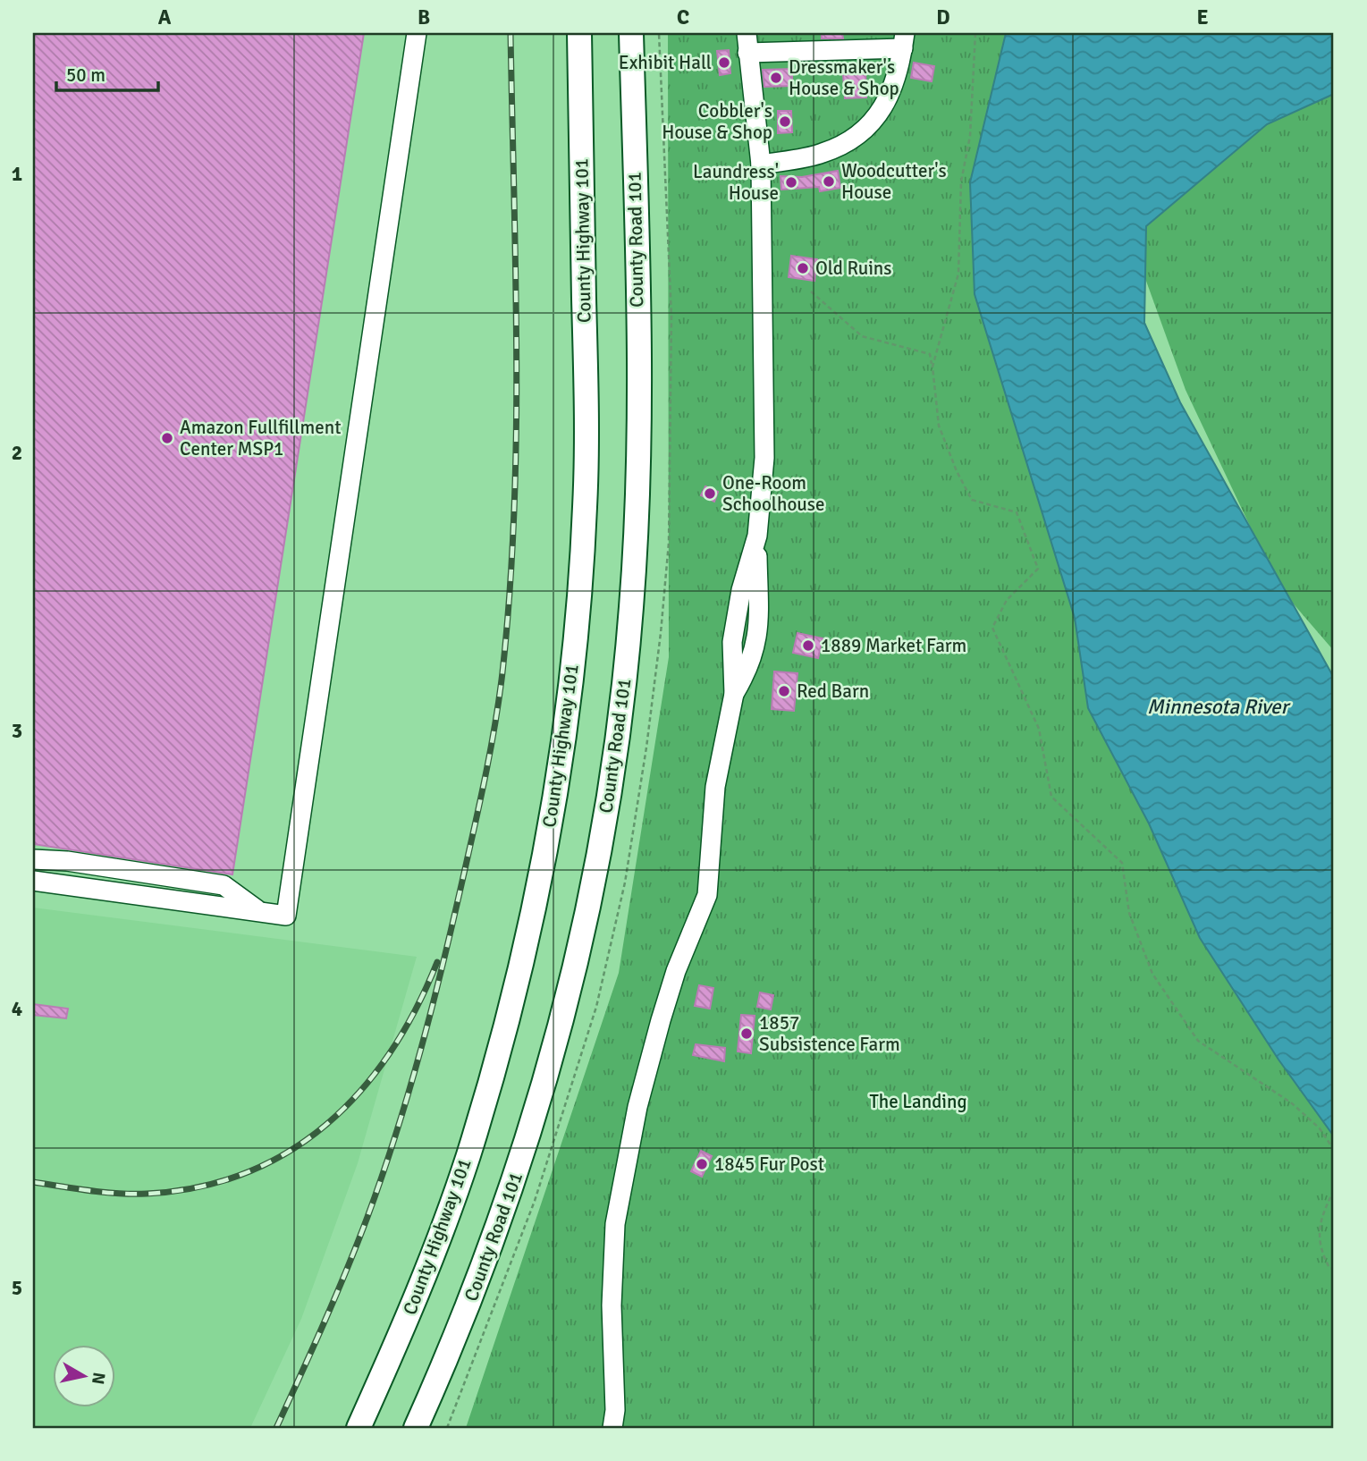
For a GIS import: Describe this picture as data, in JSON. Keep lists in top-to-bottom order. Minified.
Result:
{"streets":{"main road":["County Road 101","County Highway 101"]},"water":["Minnesota River"],"parks":["The Landing"],"places":["Exhibit Hall","Dressmaker's House & Shop","Cobbler's House & Shop","Woodcutter's House","Laundress' House","Old Ruins","Amazon Fullfillment Center MSP1","One-Room Schoolhouse","1889 Market Farm","Red Barn","1857 Subsistence Farm","1845 Fur Post"],"scale_bar":"50 m","north":"right","grid":{"columns":["A","B","C","D","E"],"rows":["1","2","3","4","5"]}}
